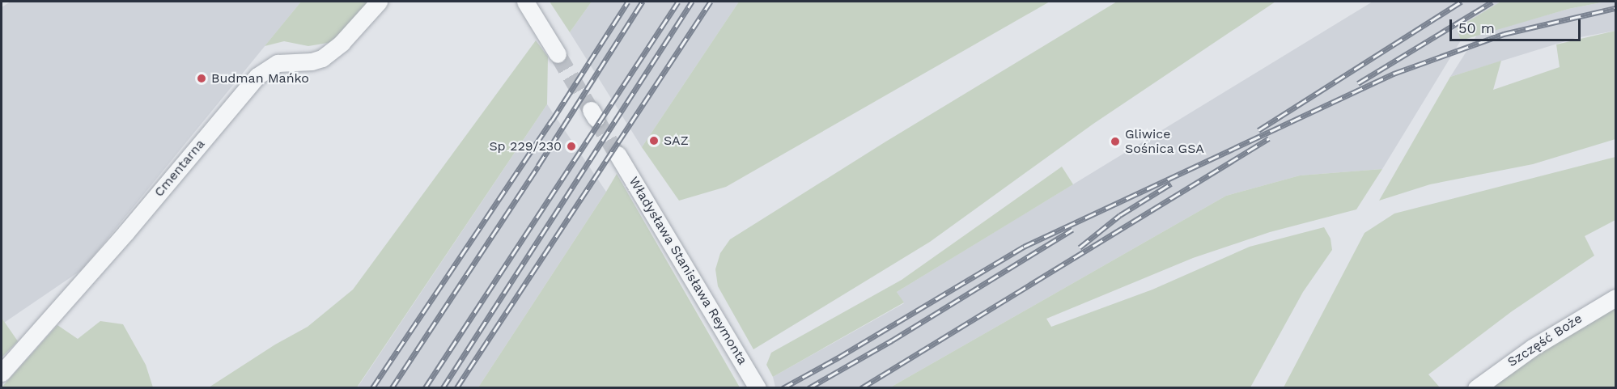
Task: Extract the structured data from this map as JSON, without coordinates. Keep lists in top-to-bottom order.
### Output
{
  "streets": {
    "street": ["Cmentarna", "Władysława Stanisława Reymonta", "Szczęść Boże"]
  },
  "places": [
    "Budman Mańko",
    "SAZ",
    "Gliwice Sośnica GSA",
    "Sp 229/230"
  ],
  "scale_bar": "50 m"
}
